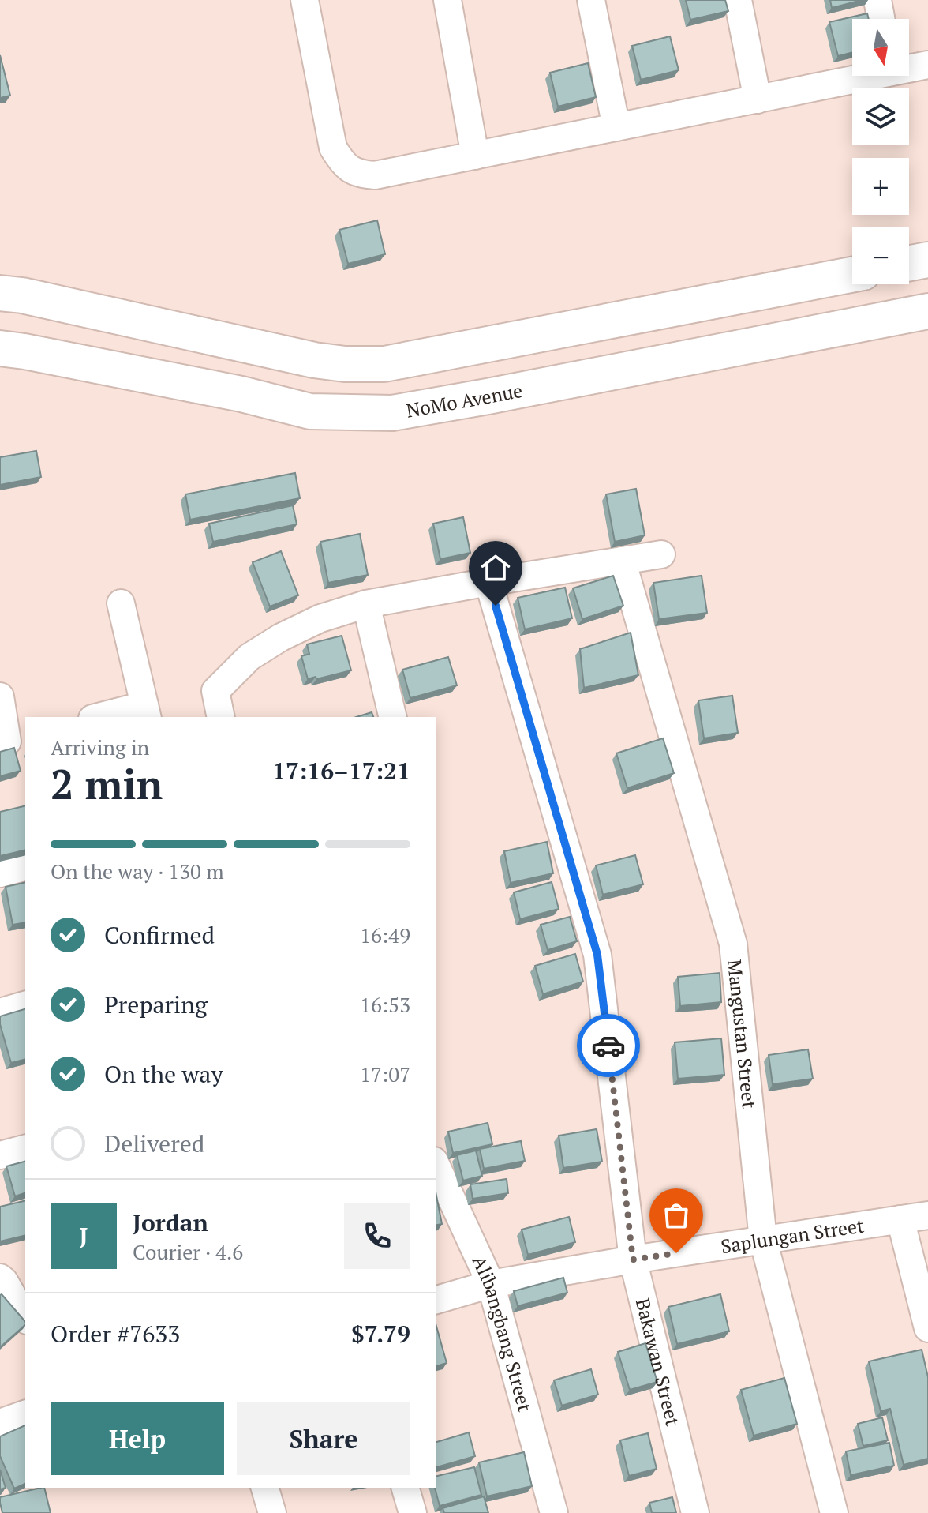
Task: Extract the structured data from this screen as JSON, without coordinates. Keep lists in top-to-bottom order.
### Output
{
  "streets": {
    "main road": ["NoMo Avenue"],
    "street": [
      "Mangustan Street",
      "Saplungan Street",
      "Alibangbang Street",
      "Bakawan Street"
    ]
  },
  "crossings": [
    ["Mangustan Street", "Saplungan Street"],
    ["Saplungan Street", "Alibangbang Street"],
    ["Saplungan Street", "Bakawan Street"]
  ],
  "north": "bottom",
  "page": {
    "map_buttons": ["+", "−"],
    "heading": ["2 min", "Arriving in", "17:16–17:21"],
    "panel": [
      "Jordan",
      "Courier · 4.6",
      "Order #7633",
      "$7.79"
    ],
    "bar": "On the way · 130 m",
    "list": [
      ["Confirmed", "16:49"],
      ["Preparing", "16:53"],
      ["On the way", "17:07"],
      "Delivered"
    ],
    "round": "J",
    "buttons": ["Help", "Share"]
  }
}
